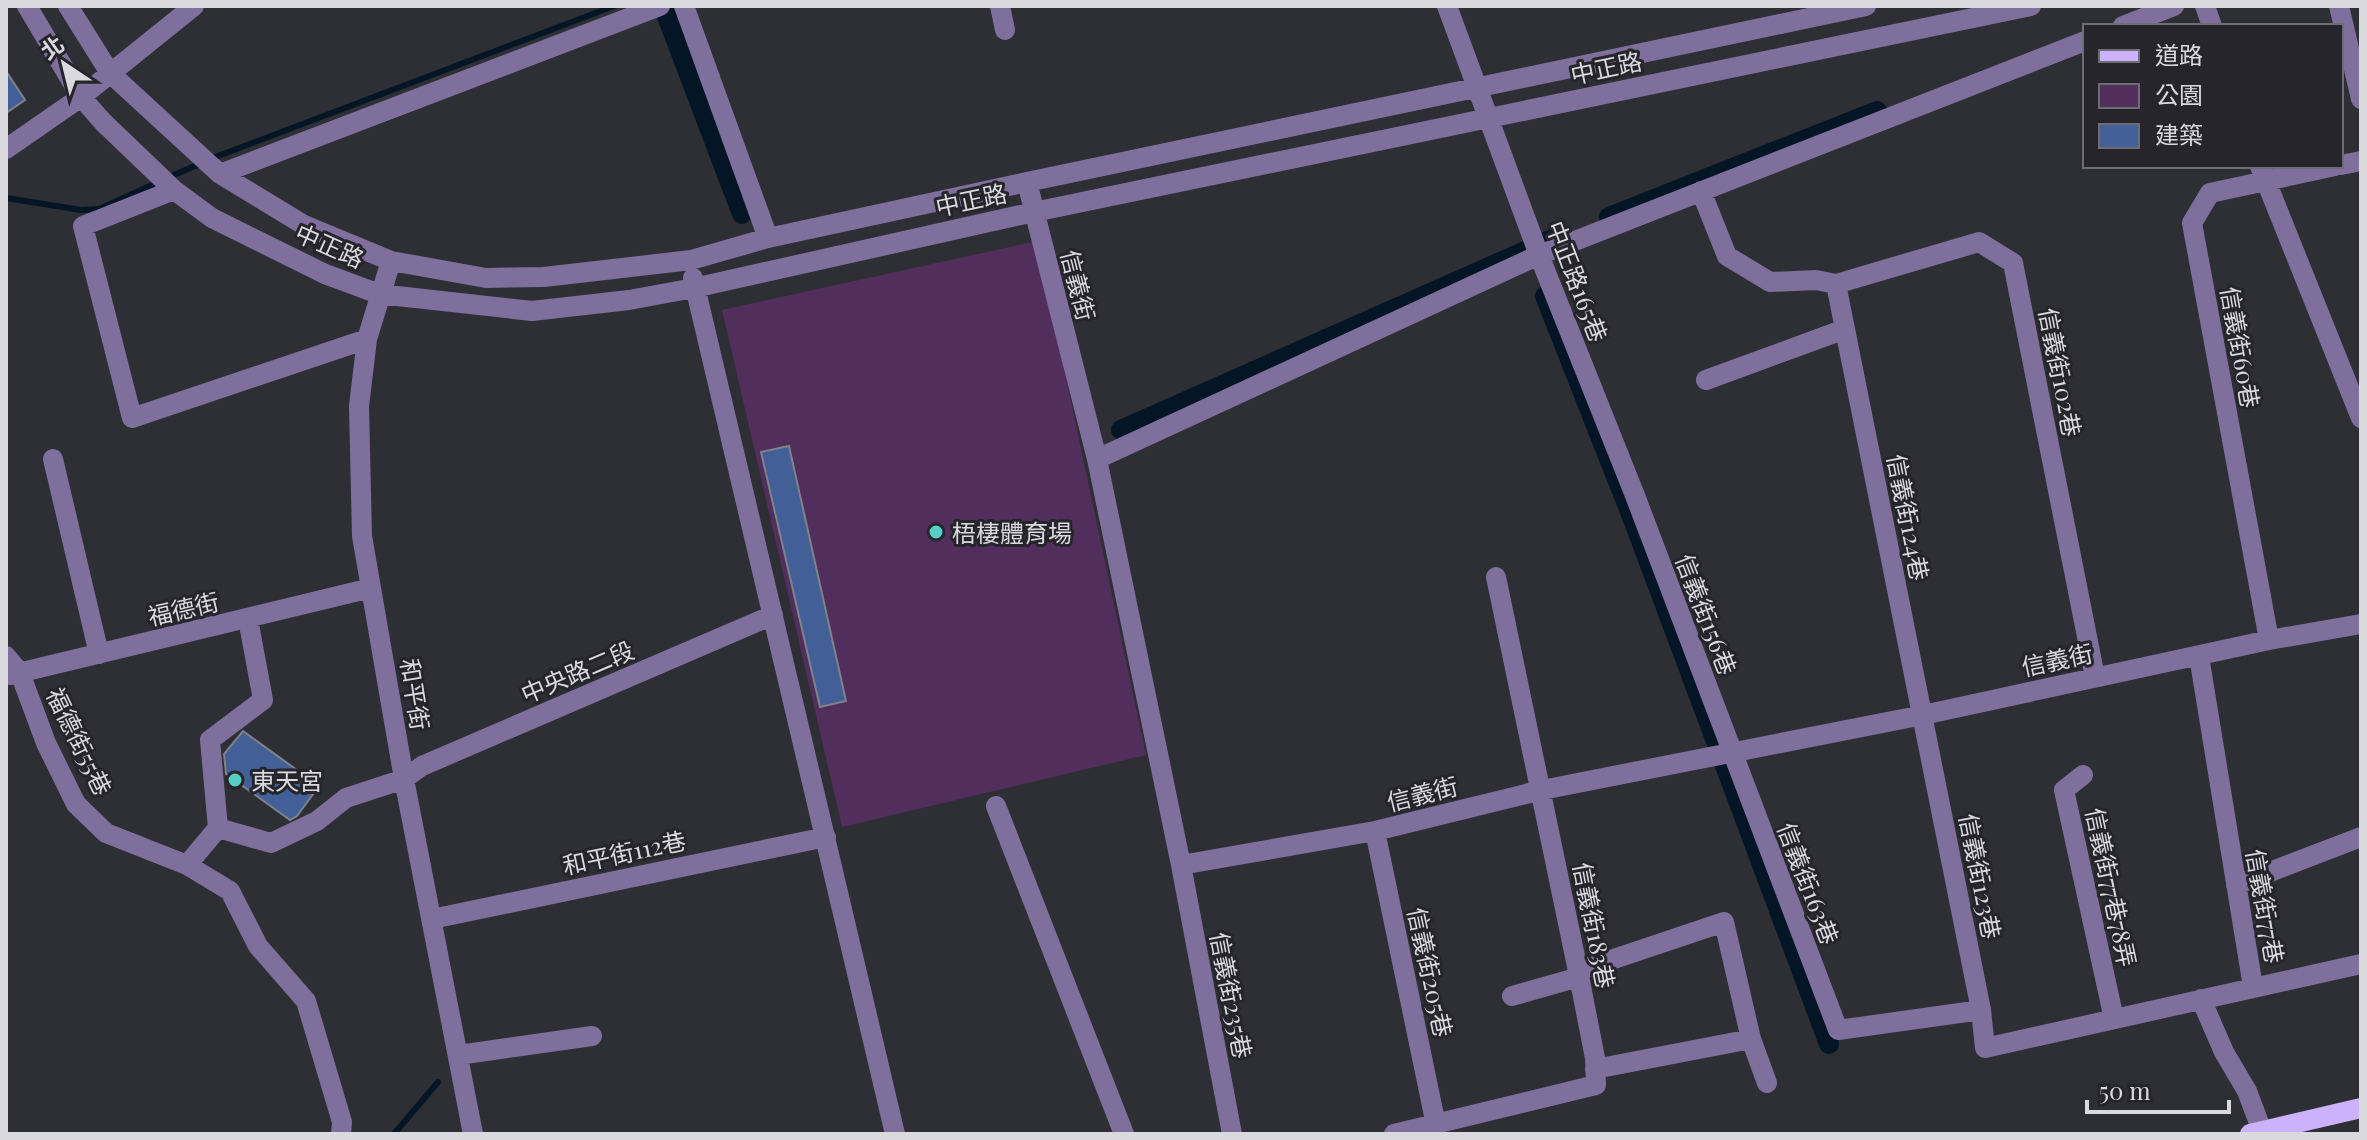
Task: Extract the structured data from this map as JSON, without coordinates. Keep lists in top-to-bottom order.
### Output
{
  "streets": {
    "street": [
      "中正路",
      "中正路165巷",
      "信義街",
      "信義街60巷",
      "信義街102巷",
      "信義街124巷",
      "福德街",
      "信義街156巷",
      "中央路二段",
      "和平街",
      "福德街55巷",
      "和平街112巷",
      "信義街123巷",
      "信義街163巷",
      "信義街77巷78弄",
      "信義街77巷",
      "信義街183巷",
      "信義街205巷",
      "信義街235巷"
    ]
  },
  "crossings": [
    ["中正路", "中正路165巷"],
    ["中正路", "信義街"],
    ["中正路", "和平街"],
    ["中正路165巷", "信義街156巷"],
    ["信義街", "信義街60巷"],
    ["信義街", "信義街102巷"],
    ["信義街", "信義街124巷"],
    ["信義街", "信義街156巷"],
    ["信義街", "信義街123巷"],
    ["信義街", "信義街163巷"],
    ["信義街", "信義街77巷"],
    ["信義街", "信義街183巷"],
    ["信義街", "信義街205巷"],
    ["信義街", "信義街235巷"],
    ["信義街102巷", "信義街124巷"],
    ["信義街124巷", "信義街123巷"],
    ["福德街", "和平街"],
    ["福德街", "福德街55巷"],
    ["信義街156巷", "信義街163巷"],
    ["中央路二段", "和平街"],
    ["和平街", "和平街112巷"],
    ["信義街123巷", "信義街163巷"],
    ["信義街123巷", "信義街77巷"],
    ["信義街77巷78弄", "信義街77巷"]
  ],
  "places": ["梧棲體育場", "東天宮"],
  "legend": ["道路", "公園", "建築"],
  "scale_bar": "50 m",
  "north": "top left"
}
